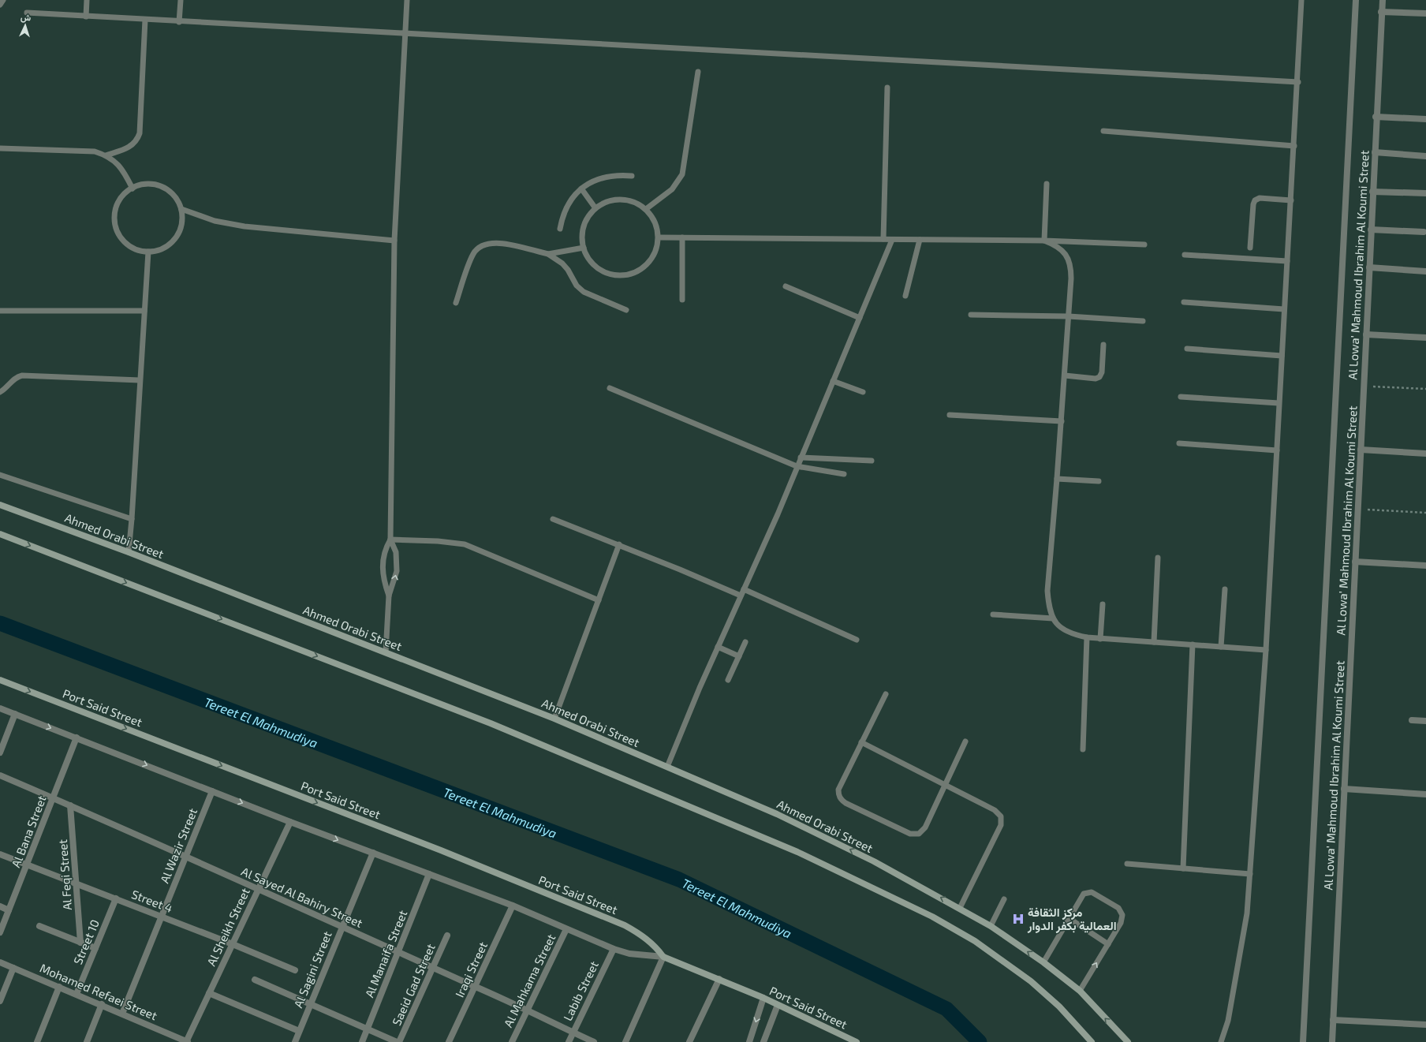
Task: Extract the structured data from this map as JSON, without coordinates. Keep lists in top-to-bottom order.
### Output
{
  "streets": {
    "main road": ["Ahmed Orabi Street", "Port Said Street"],
    "street": [
      "Al Lowa' Mahmoud Ibrahim Al Koumi Street",
      "Al Bana Street",
      "Al Wazir Street",
      "Al Feqi Street",
      "Al Sayed Al Bahiry Street",
      "Street 4",
      "Al Sheikh Street",
      "Street 10",
      "Al Manaifa Street",
      "Al Sagini Street",
      "Iraqi Street",
      "Al Mahkama Street",
      "Saeid Gad Street",
      "Labib Street",
      "Mohamed Refaei Street"
    ]
  },
  "crossings": [
    ["Port Said Street", "Al Bana Street"],
    ["Port Said Street", "Al Wazir Street"],
    ["Port Said Street", "Al Sheikh Street"],
    ["Port Said Street", "Al Manaifa Street"],
    ["Port Said Street", "Al Sagini Street"],
    ["Port Said Street", "Iraqi Street"],
    ["Port Said Street", "Al Mahkama Street"],
    ["Port Said Street", "Labib Street"],
    ["Al Bana Street", "Al Sayed Al Bahiry Street"],
    ["Al Bana Street", "Street 4"],
    ["Al Wazir Street", "Al Sayed Al Bahiry Street"],
    ["Al Wazir Street", "Street 4"],
    ["Al Wazir Street", "Mohamed Refaei Street"],
    ["Al Feqi Street", "Al Sayed Al Bahiry Street"],
    ["Al Feqi Street", "Street 4"],
    ["Al Sayed Al Bahiry Street", "Al Sheikh Street"],
    ["Al Sayed Al Bahiry Street", "Al Manaifa Street"],
    ["Al Sayed Al Bahiry Street", "Al Sagini Street"],
    ["Al Sayed Al Bahiry Street", "Iraqi Street"],
    ["Al Sayed Al Bahiry Street", "Al Mahkama Street"],
    ["Al Sayed Al Bahiry Street", "Saeid Gad Street"],
    ["Al Sayed Al Bahiry Street", "Labib Street"],
    ["Street 4", "Al Sheikh Street"],
    ["Street 4", "Street 10"],
    ["Al Sheikh Street", "Mohamed Refaei Street"],
    ["Street 10", "Mohamed Refaei Street"]
  ],
  "one_way": ["Port Said Street"],
  "water": ["Tereet El Mahmudiya"],
  "places": {
    "hospital": ["مركز الثقافة العمالية بكفر الدوار"]
  },
  "north": "top"
}
